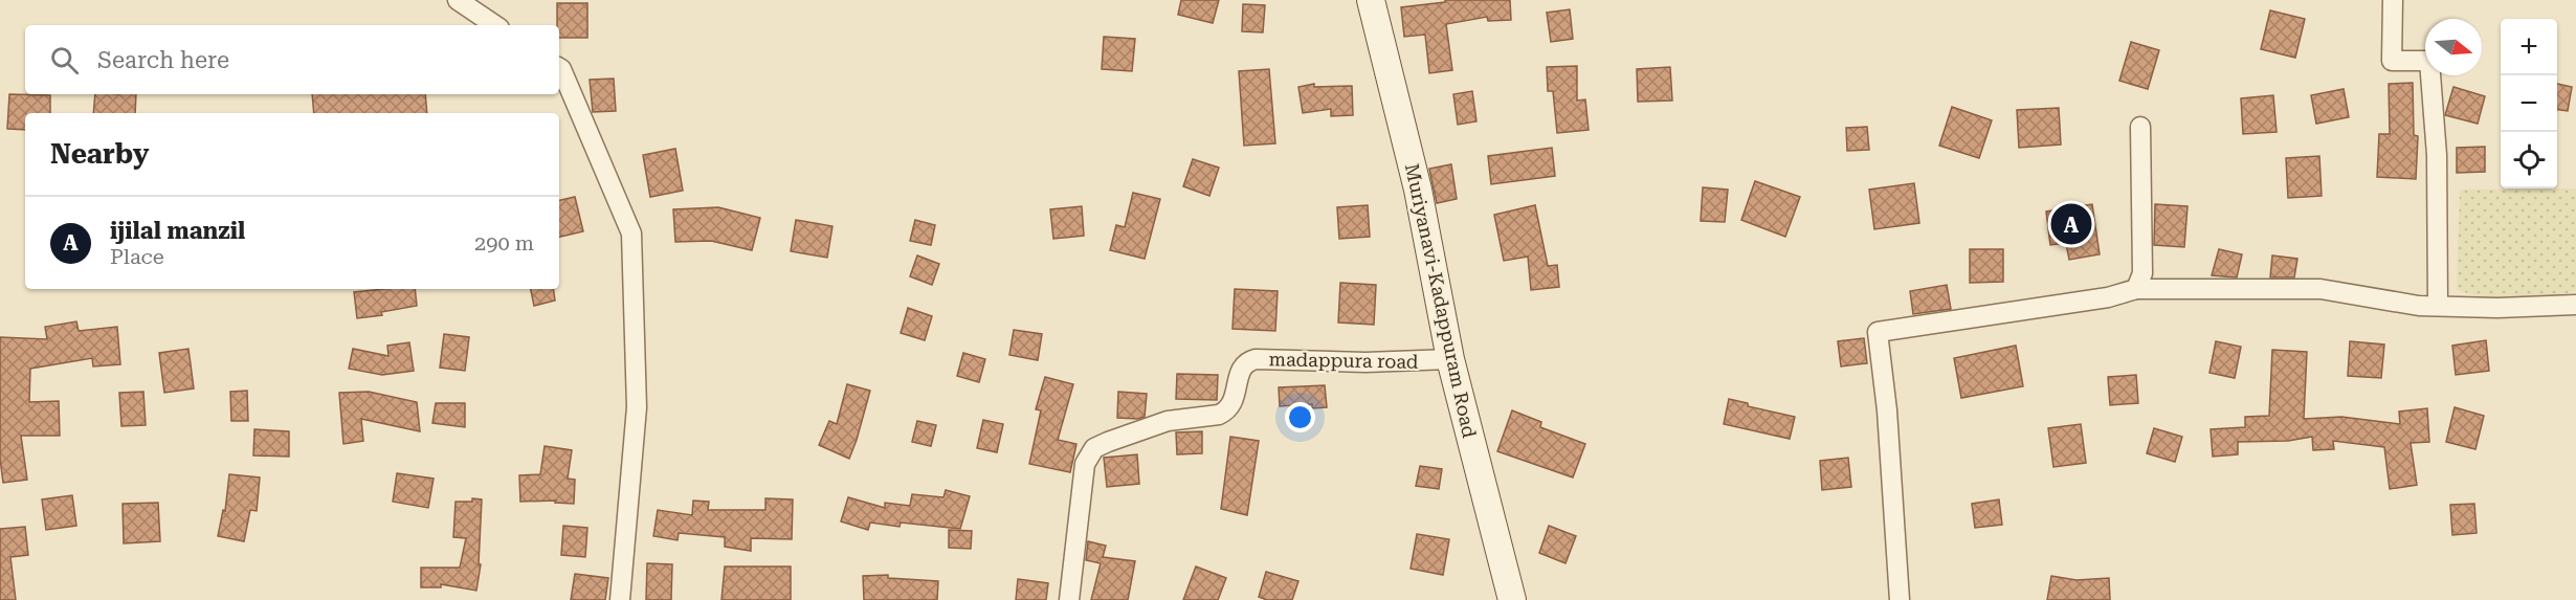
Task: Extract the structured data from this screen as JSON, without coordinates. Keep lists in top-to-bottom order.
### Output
{
  "streets": {
    "street": ["Muriyanavi-Kadappuram Road", "madappura road"]
  },
  "crossings": [
    ["Muriyanavi-Kadappuram Road", "madappura road"]
  ],
  "north": "right",
  "page": {
    "map_buttons": ["+", "−"],
    "search": "Search here",
    "heading": "Nearby",
    "list": [
      {
        "mark": "A",
        "name": "ijilal manzil",
        "note": "Place",
        "value": "290 m"
      }
    ],
    "pins": "A"
  }
}
